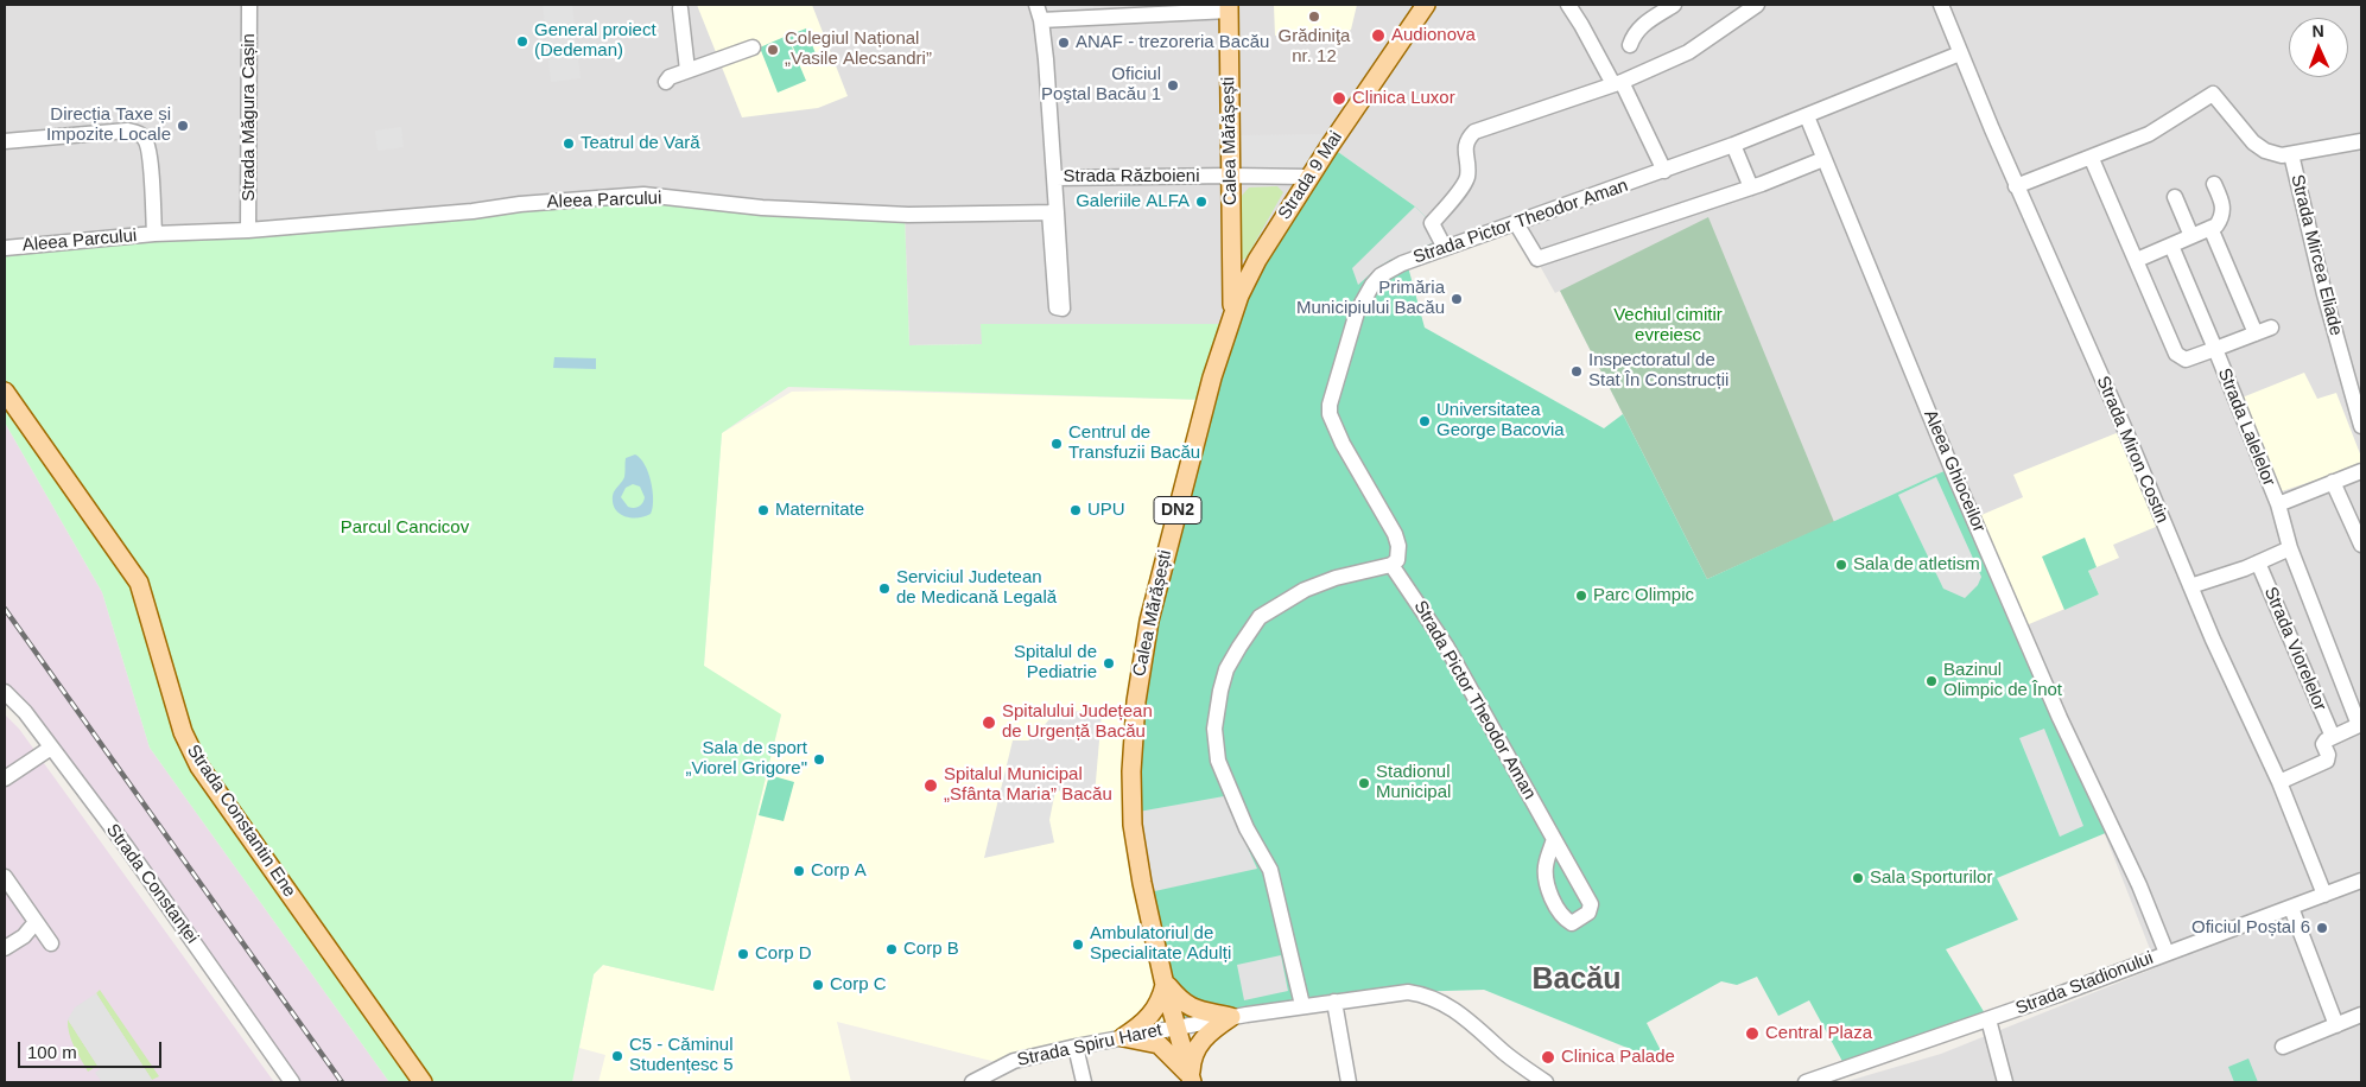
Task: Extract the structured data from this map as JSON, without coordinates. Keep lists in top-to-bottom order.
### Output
{
  "streets": {
    "main road": [
      "Calea Mărășești",
      "Strada 9 Mai",
      "DN2",
      "Strada Constantin Ene"
    ],
    "street": [
      "Strada Măgura Cașin",
      "Strada Războieni",
      "Aleea Parcului",
      "Strada Pictor Theodor Aman",
      "Strada Mircea Eliade",
      "Strada Lalelelor",
      "Strada Miron Costin",
      "Aleea Ghioceilor",
      "Strada Viorelelor",
      "Strada Constanței",
      "Strada Stadionului",
      "Strada Spiru Haret"
    ]
  },
  "crossings": [
    ["Strada Măgura Cașin", "Aleea Parcului"],
    ["Calea Mărășești", "Strada 9 Mai"],
    ["Calea Mărășești", "Strada Războieni"],
    ["Calea Mărășești", "Strada Spiru Haret"],
    ["Strada 9 Mai", "Strada Războieni"],
    ["Strada Pictor Theodor Aman", "Strada Miron Costin"],
    ["Strada Pictor Theodor Aman", "Aleea Ghioceilor"],
    ["Strada Lalelelor", "Strada Viorelelor"],
    ["Strada Miron Costin", "Strada Stadionului"],
    ["Aleea Ghioceilor", "Strada Stadionului"]
  ],
  "districts": ["Bacău"],
  "parks": ["Vechiul cimitir evreiesc", "Parcul Cancicov"],
  "places": [
    "Grădiniţa nr. 12",
    "Audionova",
    "General proiect (Dedeman)",
    "ANAF - trezoreria Bacău",
    "Colegiul Național „Vasile Alecsandri”",
    "Oficiul Poştal Bacău 1",
    "Clinica Luxor",
    "Direcția Taxe și Impozite Locale",
    "Teatrul de Vară",
    "Galeriile ALFA",
    "Primăria Municipiului Bacău",
    "Inspectoratul de Stat În Construcții",
    "Universitatea George Bacovia",
    "Centrul de Transfuzii Bacău",
    "Maternitate",
    "UPU",
    "Sala de atletism",
    "Serviciul Judetean de Medicană Legală",
    "Parc Olimpic",
    "Spitalul de Pediatrie",
    "Bazinul Olimpic de Înot",
    "Spitalului Județean de Urgență Bacău",
    "Sala de sport „Viorel Grigore\"",
    "Stadionul Municipal",
    "Spitalul Municipal „Sfânta Maria” Bacău",
    "Corp A",
    "Sala Sporturilor",
    "Oficiul Poștal 6",
    "Ambulatoriul de Specialitate Adulți",
    "Corp B",
    "Corp D",
    "Corp C",
    "Central Plaza",
    "C5 - Căminul Studențesc 5",
    "Clinica Palade"
  ],
  "scale_bar": "100 m",
  "north": "top"
}
